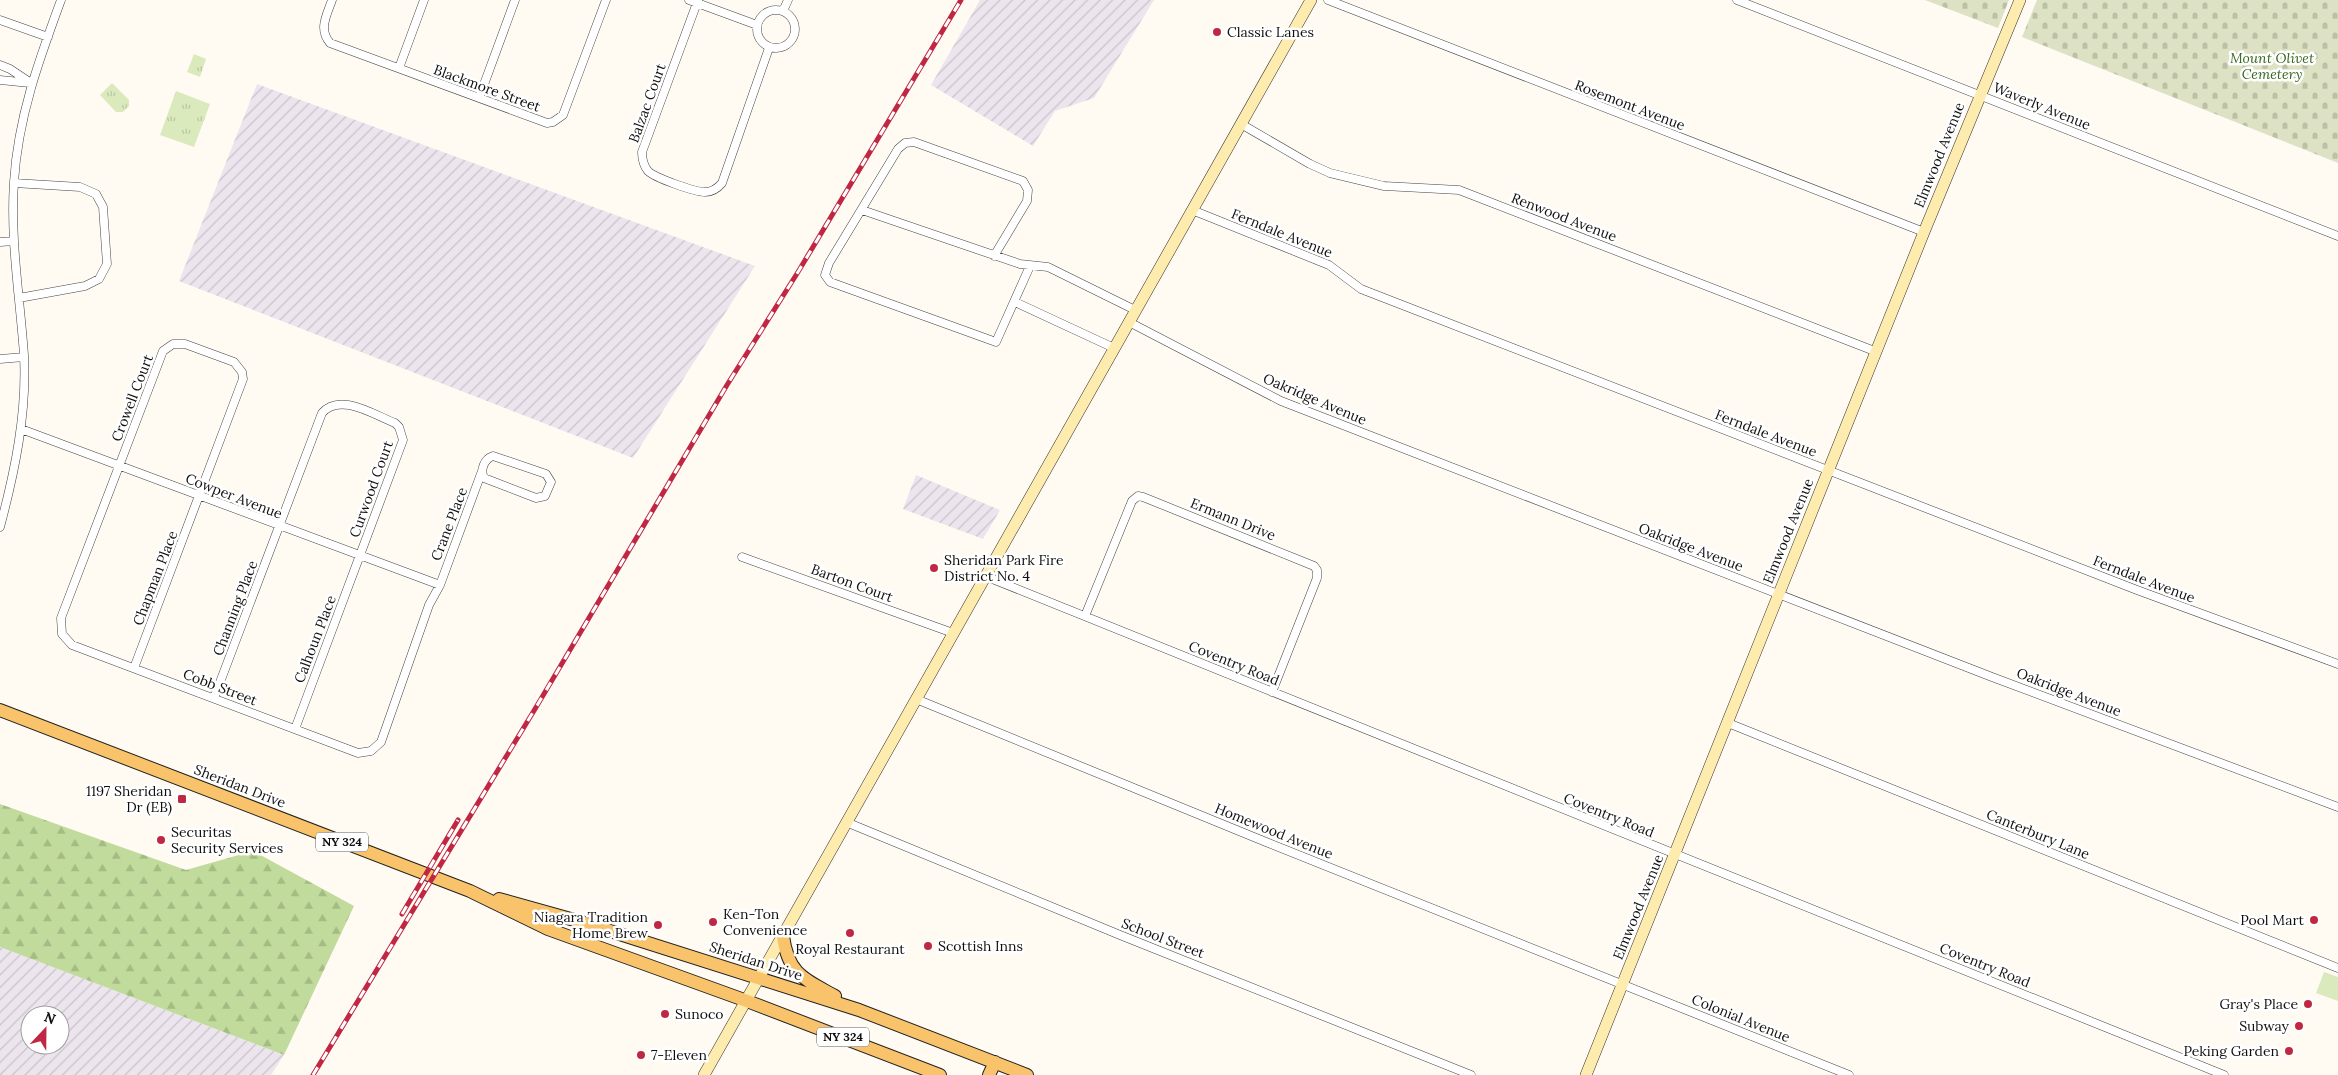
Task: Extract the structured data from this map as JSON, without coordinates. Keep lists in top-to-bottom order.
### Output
{
  "streets": {
    "main road": ["Elmwood Avenue", "Sheridan Drive", "NY 324"],
    "street": [
      "Blackmore Street",
      "Balzac Court",
      "Rosemont Avenue",
      "Waverly Avenue",
      "Renwood Avenue",
      "Ferndale Avenue",
      "Crowell Court",
      "Oakridge Avenue",
      "Curwood Court",
      "Cowper Avenue",
      "Ermann Drive",
      "Crane Place",
      "Chapman Place",
      "Barton Court",
      "Channing Place",
      "Calhoun Place",
      "Coventry Road",
      "Cobb Street",
      "Homewood Avenue",
      "Canterbury Lane",
      "School Street",
      "Colonial Avenue"
    ]
  },
  "crossings": [
    ["Rosemont Avenue", "Elmwood Avenue"],
    ["Waverly Avenue", "Elmwood Avenue"],
    ["Elmwood Avenue", "Renwood Avenue"],
    ["Elmwood Avenue", "Ferndale Avenue"],
    ["Elmwood Avenue", "Oakridge Avenue"],
    ["Elmwood Avenue", "Coventry Road"],
    ["Elmwood Avenue", "Homewood Avenue"],
    ["Elmwood Avenue", "Canterbury Lane"],
    ["Elmwood Avenue", "Colonial Avenue"],
    ["Crowell Court", "Cowper Avenue"],
    ["Crowell Court", "Chapman Place"],
    ["Crowell Court", "Cobb Street"],
    ["Curwood Court", "Cowper Avenue"],
    ["Curwood Court", "Channing Place"],
    ["Curwood Court", "Calhoun Place"],
    ["Cowper Avenue", "Crane Place"],
    ["Cowper Avenue", "Chapman Place"],
    ["Cowper Avenue", "Channing Place"],
    ["Cowper Avenue", "Calhoun Place"],
    ["Cowper Avenue", "Cobb Street"],
    ["Ermann Drive", "Coventry Road"],
    ["Crane Place", "Cobb Street"],
    ["Chapman Place", "Cobb Street"],
    ["Channing Place", "Cobb Street"],
    ["Calhoun Place", "Cobb Street"],
    ["Homewood Avenue", "Colonial Avenue"]
  ],
  "parks": ["Mount Olivet Cemetery"],
  "places": {
    "other": [
      "Classic Lanes",
      "Sheridan Park Fire District No. 4",
      "Securitas Security Services",
      "Pool Mart",
      "Ken-Ton Convenience",
      "Niagara Tradition Home Brew",
      "Royal Restaurant",
      "Scottish Inns",
      "Gray's Place",
      "Sunoco",
      "Subway",
      "Peking Garden",
      "7-Eleven"
    ],
    "transit": ["1197 Sheridan Dr (EB)"]
  },
  "north": "top"
}
